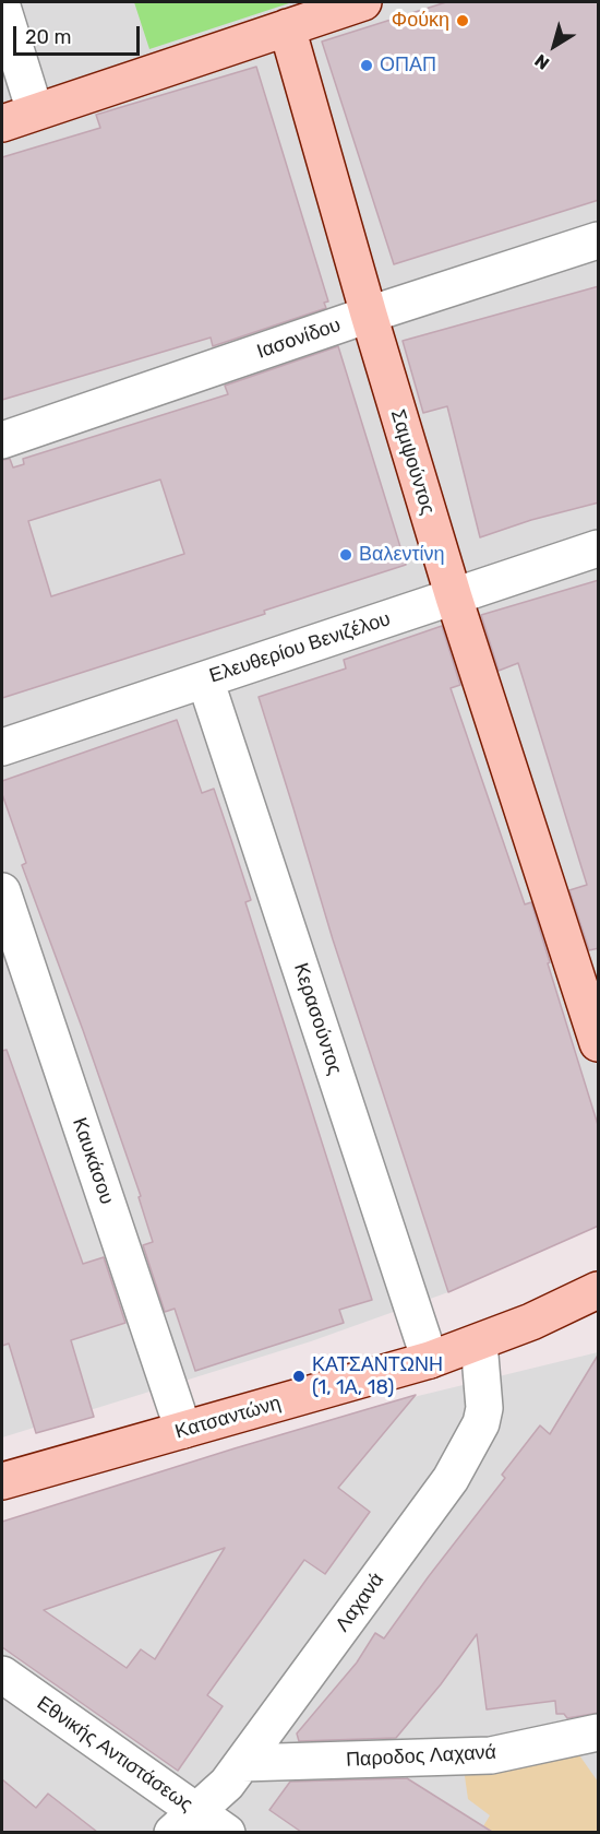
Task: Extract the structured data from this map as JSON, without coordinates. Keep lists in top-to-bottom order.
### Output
{
  "streets": {
    "street": [
      "Ιασoνίδου",
      "Σαμψούντος",
      "Ελευθερίου Βενιζέλου",
      "Κερασούντος",
      "Καυκάσου",
      "Κατσαντώνη",
      "Λαχανά",
      "Εθνικής Αντιστάσεως",
      "Παροδος Λαχανά"
    ]
  },
  "crossings": [
    ["Ιασoνίδου", "Σαμψούντος"],
    ["Σαμψούντος", "Ελευθερίου Βενιζέλου"],
    ["Ελευθερίου Βενιζέλου", "Κερασούντος"],
    ["Κερασούντος", "Κατσαντώνη"],
    ["Καυκάσου", "Κατσαντώνη"],
    ["Κατσαντώνη", "Λαχανά"],
    ["Λαχανά", "Εθνικής Αντιστάσεως"],
    ["Λαχανά", "Παροδος Λαχανά"]
  ],
  "places": [
    "Φούκη",
    "ΟΠΑΠ",
    "Βαλεντίνη",
    "ΚΑΤΣΑΝΤΩΝΗ (1, 1Α, 18)"
  ],
  "scale_bar": "20 m",
  "north": "bottom left"
}
